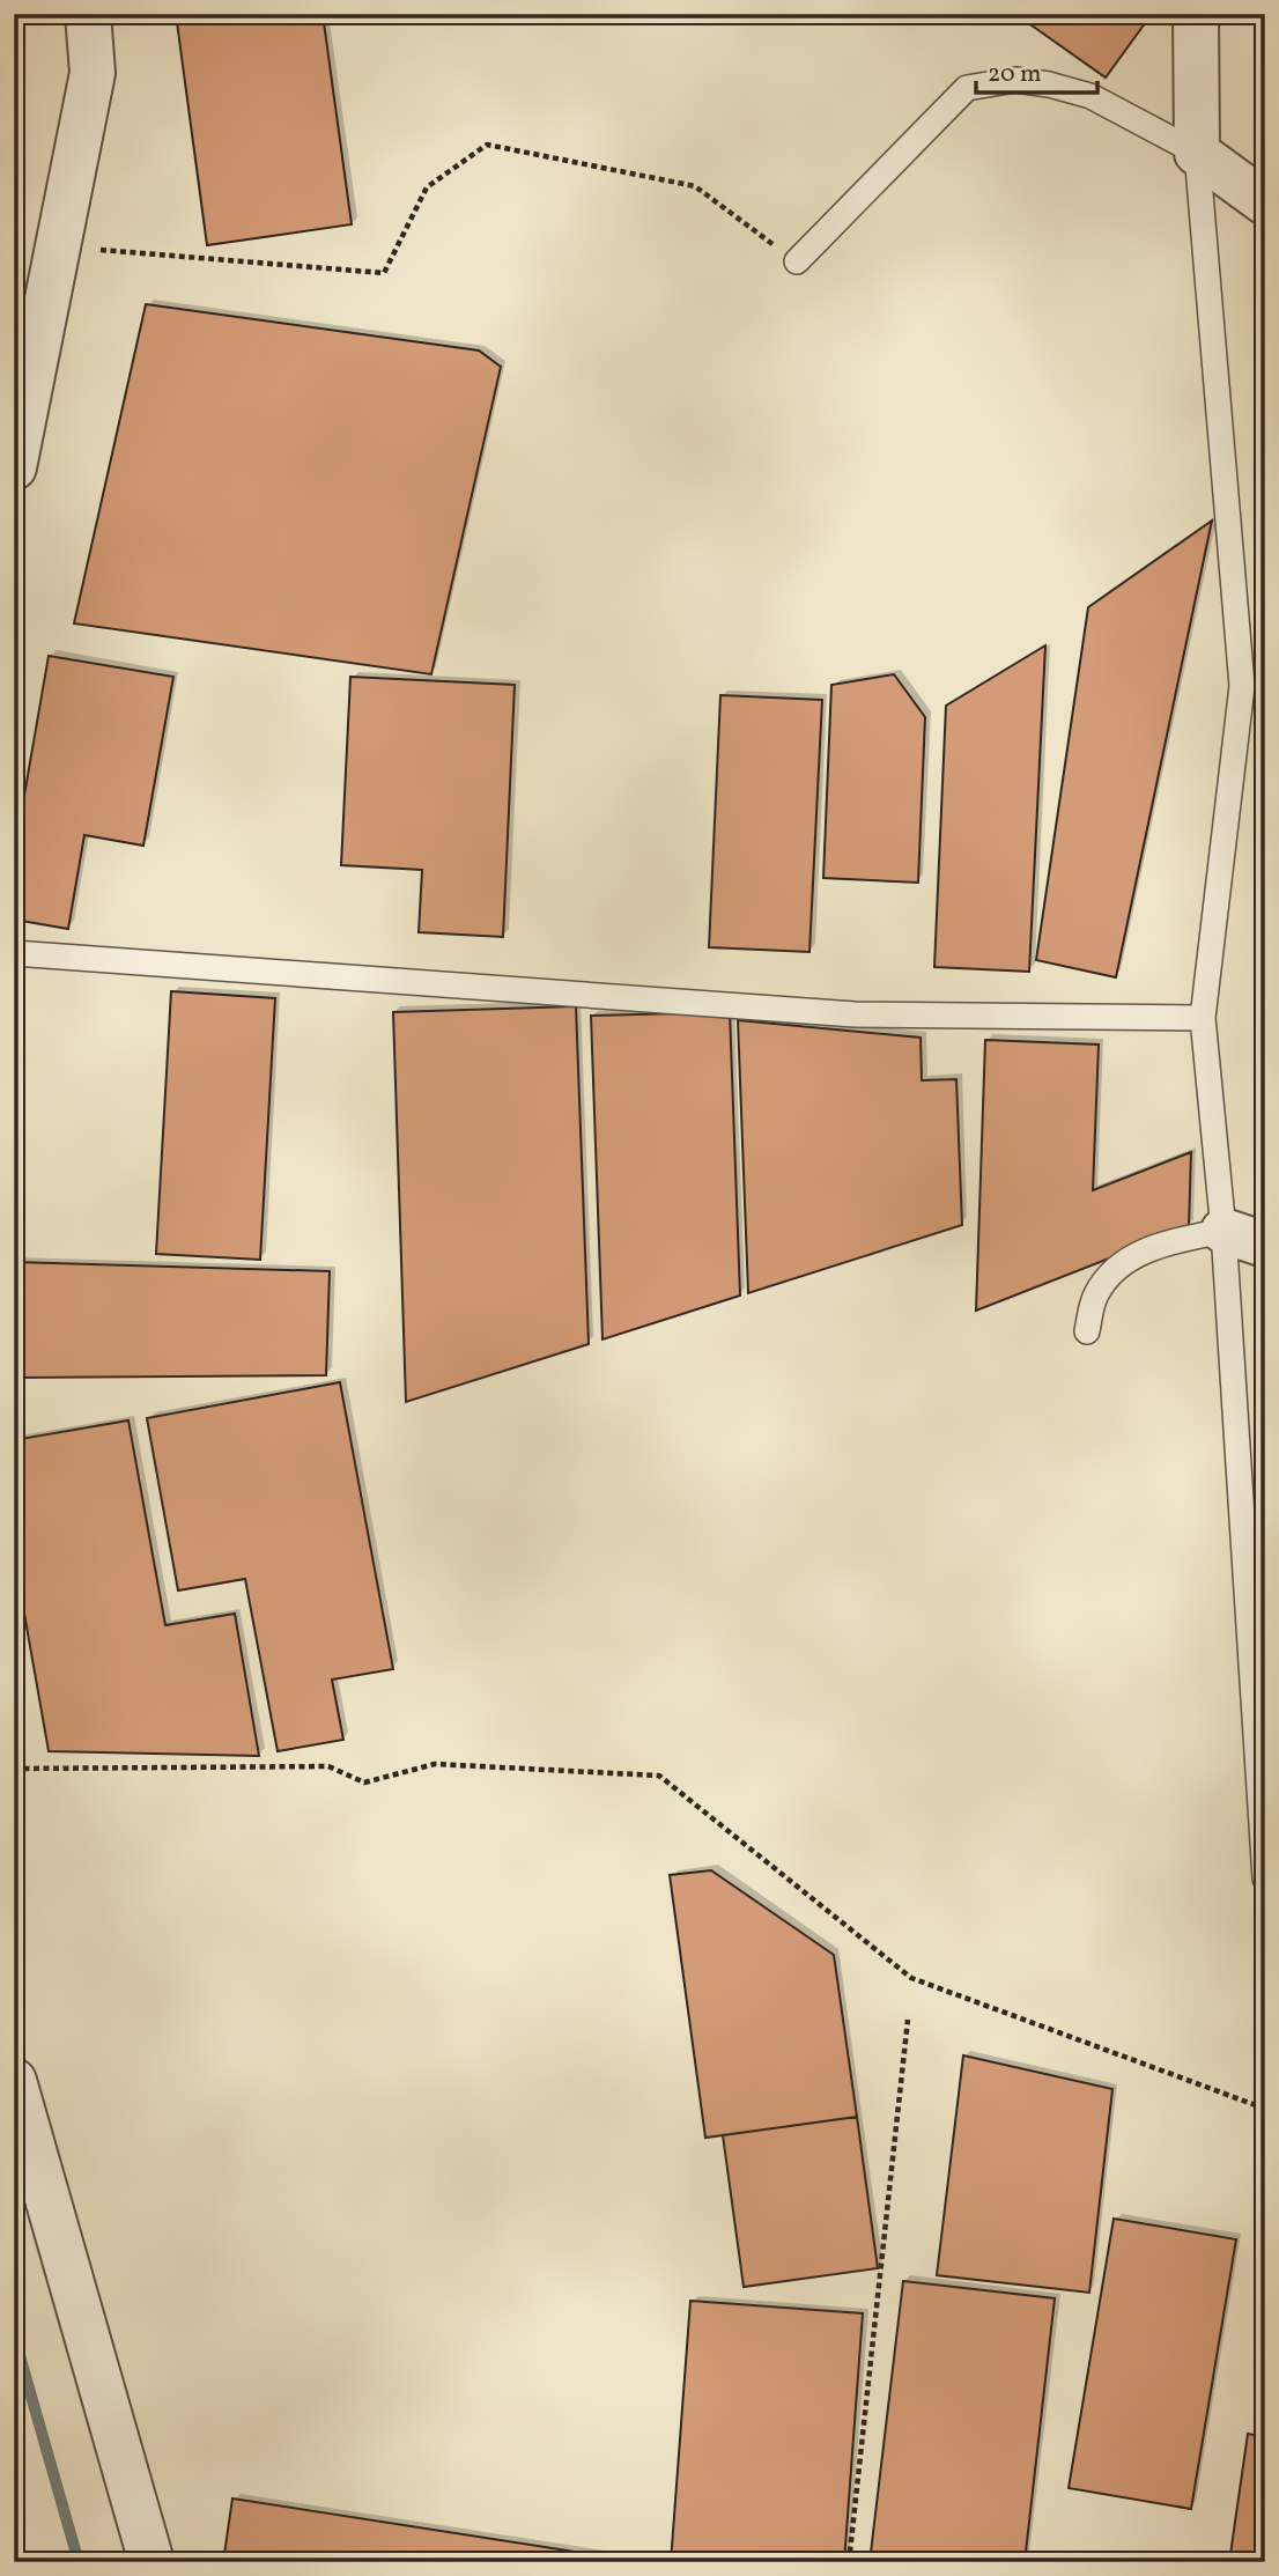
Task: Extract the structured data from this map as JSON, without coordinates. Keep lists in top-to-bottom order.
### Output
{
  "scale_bar": "20 m"
}
